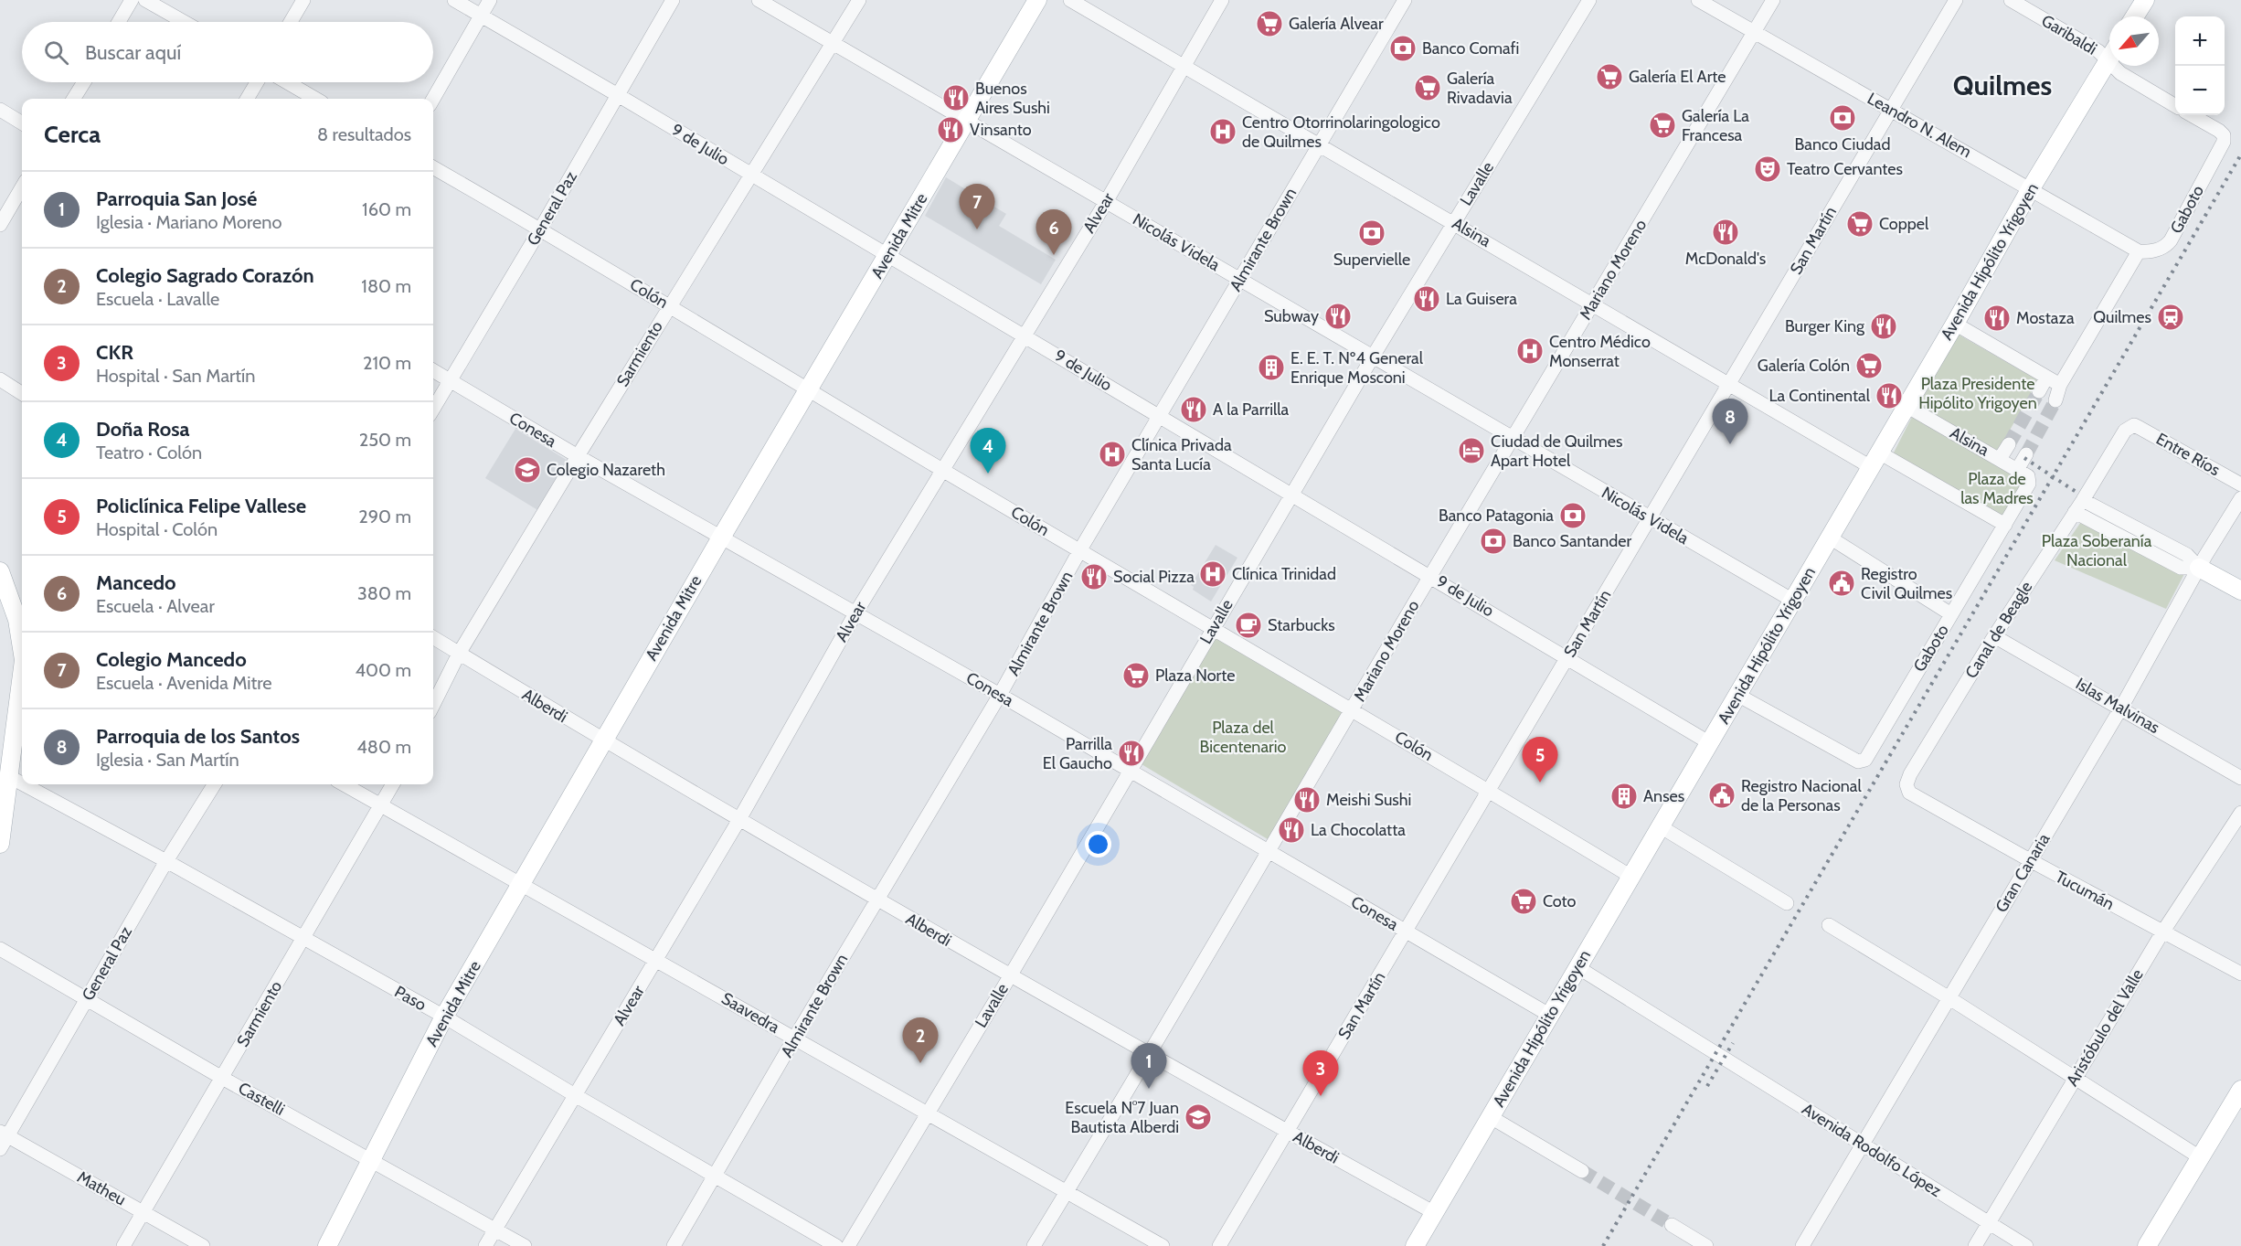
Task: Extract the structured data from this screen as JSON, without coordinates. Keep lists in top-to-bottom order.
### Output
{
  "streets": {
    "main road": ["Avenida Mitre", "Avenida Hipólito Yrigoyen"],
    "street": [
      "Garibaldi",
      "Leandro N. Alem",
      "9 de Julio",
      "Lavalle",
      "General Paz",
      "Gaboto",
      "Alvear",
      "Alsina",
      "Almirante Brown",
      "San Martín",
      "Nicolás Videla",
      "Mariano Moreno",
      "Colón",
      "Sarmiento",
      "Conesa",
      "Entre Ríos",
      "Canal de Beagle",
      "Alberdi",
      "Islas Malvinas",
      "Gran Canaria",
      "Tucumán",
      "Paso",
      "Saavedra",
      "Aristóbulo del Valle",
      "Castelli",
      "Avenida Rodolfo López",
      "Matheu"
    ]
  },
  "crossings": [
    ["Garibaldi", "Avenida Hipólito Yrigoyen"],
    ["Leandro N. Alem", "Gaboto"],
    ["Leandro N. Alem", "San Martín"],
    ["Leandro N. Alem", "Avenida Hipólito Yrigoyen"],
    ["Leandro N. Alem", "Mariano Moreno"],
    ["9 de Julio", "Lavalle"],
    ["9 de Julio", "General Paz"],
    ["9 de Julio", "Alvear"],
    ["9 de Julio", "Avenida Mitre"],
    ["9 de Julio", "Almirante Brown"],
    ["9 de Julio", "San Martín"],
    ["9 de Julio", "Avenida Hipólito Yrigoyen"],
    ["9 de Julio", "Mariano Moreno"],
    ["9 de Julio", "Sarmiento"],
    ["Lavalle", "Alsina"],
    ["Lavalle", "Nicolás Videla"],
    ["Lavalle", "Colón"],
    ["Lavalle", "Conesa"],
    ["Lavalle", "Alberdi"],
    ["Lavalle", "Saavedra"],
    ["General Paz", "Colón"],
    ["General Paz", "Conesa"],
    ["General Paz", "Paso"],
    ["General Paz", "Castelli"],
    ["General Paz", "Matheu"],
    ["Gaboto", "Alsina"],
    ["Gaboto", "Avenida Hipólito Yrigoyen"],
    ["Alvear", "Alsina"],
    ["Alvear", "Nicolás Videla"],
    ["Alvear", "Colón"],
    ["Alvear", "Conesa"],
    ["Alvear", "Alberdi"],
    ["Alvear", "Paso"],
    ["Alvear", "Saavedra"],
    ["Alvear", "Castelli"],
    ["Alsina", "Almirante Brown"],
    ["Alsina", "San Martín"],
    ["Alsina", "Avenida Hipólito Yrigoyen"],
    ["Alsina", "Mariano Moreno"],
    ["Avenida Mitre", "Nicolás Videla"],
    ["Avenida Mitre", "Colón"],
    ["Avenida Mitre", "Conesa"],
    ["Avenida Mitre", "Alberdi"],
    ["Avenida Mitre", "Paso"],
    ["Avenida Mitre", "Saavedra"],
    ["Avenida Mitre", "Castelli"],
    ["Almirante Brown", "Nicolás Videla"],
    ["Almirante Brown", "Colón"],
    ["Almirante Brown", "Conesa"],
    ["Almirante Brown", "Alberdi"],
    ["Almirante Brown", "Paso"],
    ["Almirante Brown", "Saavedra"],
    ["San Martín", "Nicolás Videla"],
    ["San Martín", "Colón"],
    ["San Martín", "Conesa"],
    ["San Martín", "Alberdi"],
    ["Nicolás Videla", "Avenida Hipólito Yrigoyen"],
    ["Nicolás Videla", "Mariano Moreno"],
    ["Nicolás Videla", "Sarmiento"],
    ["Avenida Hipólito Yrigoyen", "Colón"],
    ["Avenida Hipólito Yrigoyen", "Conesa"],
    ["Avenida Hipólito Yrigoyen", "Alberdi"],
    ["Avenida Hipólito Yrigoyen", "Avenida Rodolfo López"],
    ["Mariano Moreno", "Colón"],
    ["Mariano Moreno", "Conesa"],
    ["Mariano Moreno", "Alberdi"],
    ["Mariano Moreno", "Saavedra"],
    ["Colón", "Sarmiento"],
    ["Sarmiento", "Conesa"],
    ["Sarmiento", "Alberdi"],
    ["Sarmiento", "Paso"],
    ["Sarmiento", "Saavedra"],
    ["Sarmiento", "Castelli"],
    ["Sarmiento", "Matheu"],
    ["Entre Ríos", "Canal de Beagle"],
    ["Canal de Beagle", "Islas Malvinas"],
    ["Canal de Beagle", "Tucumán"],
    ["Islas Malvinas", "Gran Canaria"],
    ["Gran Canaria", "Tucumán"],
    ["Gran Canaria", "Avenida Rodolfo López"],
    ["Tucumán", "Aristóbulo del Valle"],
    ["Aristóbulo del Valle", "Avenida Rodolfo López"]
  ],
  "districts": ["Quilmes"],
  "parks": [
    "Plaza Presidente Hipólito Yrigoyen",
    "Plaza de las Madres",
    "Plaza Soberanía Nacional",
    "Plaza del Bicentenario"
  ],
  "places": {
    "supermarket": [
      "Galería Alvear",
      "Galería El Arte",
      "Galería Rivadavia",
      "Galería La Francesa",
      "Coppel",
      "Galería Colón",
      "Plaza Norte",
      "Coto"
    ],
    "bank": [
      "Banco Comafi",
      "Banco Ciudad",
      "Supervielle",
      "Banco Patagonia",
      "Banco Santander"
    ],
    "restaurant": [
      "Buenos Aires Sushi",
      "Vinsanto",
      "McDonald's",
      "La Guisera",
      "Subway",
      "Mostaza",
      "Burger King",
      "La Continental",
      "A la Parrilla",
      "Social Pizza",
      "Parrilla El Gaucho",
      "Meishi Sushi",
      "La Chocolatta"
    ],
    "hospital": [
      "Centro Otorrinolaringologico de Quilmes",
      "Centro Médico Monserrat",
      "Clínica Privada Santa Lucía",
      "Clínica Trinidad"
    ],
    "theatre": ["Teatro Cervantes"],
    "station": ["Quilmes"],
    "building": ["E. E. T. Nº4 General Enrique Mosconi", "Anses"],
    "hotel": ["Ciudad de Quilmes Apart Hotel"],
    "school or university": ["Colegio Nazareth", "Escuela N°7 Juan Bautista Alberdi"],
    "public building": ["Registro Civil Quilmes", "Registro Nacional de la Personas"],
    "cafe": ["Starbucks"]
  },
  "north": "bottom left",
  "page": {
    "map_buttons": ["+", "−"],
    "search": "Buscar aquí",
    "heading": ["Cerca", "8 resultados"],
    "list": [
      {
        "mark": "1",
        "name": "Parroquia San José",
        "note": "Iglesia · Mariano Moreno",
        "value": "160 m"
      },
      {
        "mark": "2",
        "name": "Colegio Sagrado Corazón",
        "note": "Escuela · Lavalle",
        "value": "180 m"
      },
      {
        "mark": "3",
        "name": "CKR",
        "note": "Hospital · San Martín",
        "value": "210 m"
      },
      {
        "mark": "4",
        "name": "Doña Rosa",
        "note": "Teatro · Colón",
        "value": "250 m"
      },
      {
        "mark": "5",
        "name": "Policlínica Felipe Vallese",
        "note": "Hospital · Colón",
        "value": "290 m"
      },
      {
        "mark": "6",
        "name": "Mancedo",
        "note": "Escuela · Alvear",
        "value": "380 m"
      },
      {
        "mark": "7",
        "name": "Colegio Mancedo",
        "note": "Escuela · Avenida Mitre",
        "value": "400 m"
      },
      {
        "mark": "8",
        "name": "Parroquia de los Santos",
        "note": "Iglesia · San Martín",
        "value": "480 m"
      }
    ],
    "pins": [
      "7",
      "6",
      "8",
      "4",
      "5",
      "2",
      "1",
      "3"
    ]
  }
}
